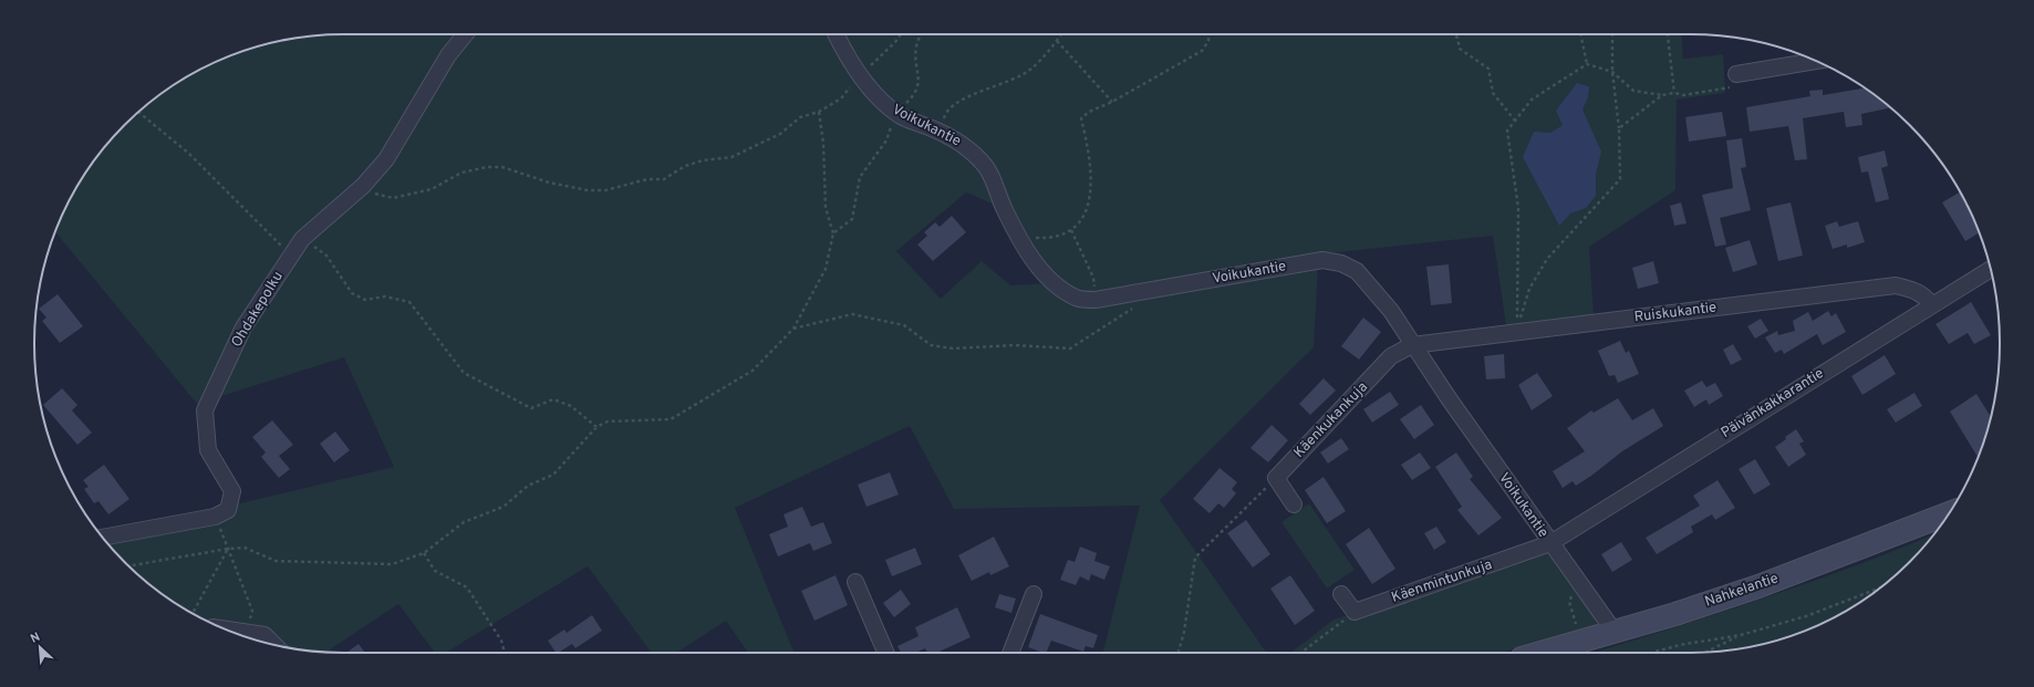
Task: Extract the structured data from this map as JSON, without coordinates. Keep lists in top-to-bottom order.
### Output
{
  "streets": {
    "main road": ["Nahkelantie"],
    "street": [
      "Voikukantie",
      "Ohdakepolku",
      "Ruiskukantie",
      "Päivänkakkarantie",
      "Käenkukankuja",
      "Käenmintunkuja"
    ]
  },
  "crossings": [
    ["Voikukantie", "Ruiskukantie"],
    ["Voikukantie", "Päivänkakkarantie"],
    ["Voikukantie", "Käenkukankuja"],
    ["Voikukantie", "Käenmintunkuja"],
    ["Voikukantie", "Nahkelantie"],
    ["Ruiskukantie", "Päivänkakkarantie"],
    ["Ruiskukantie", "Käenkukankuja"],
    ["Päivänkakkarantie", "Käenmintunkuja"]
  ],
  "north": "top left"
}
